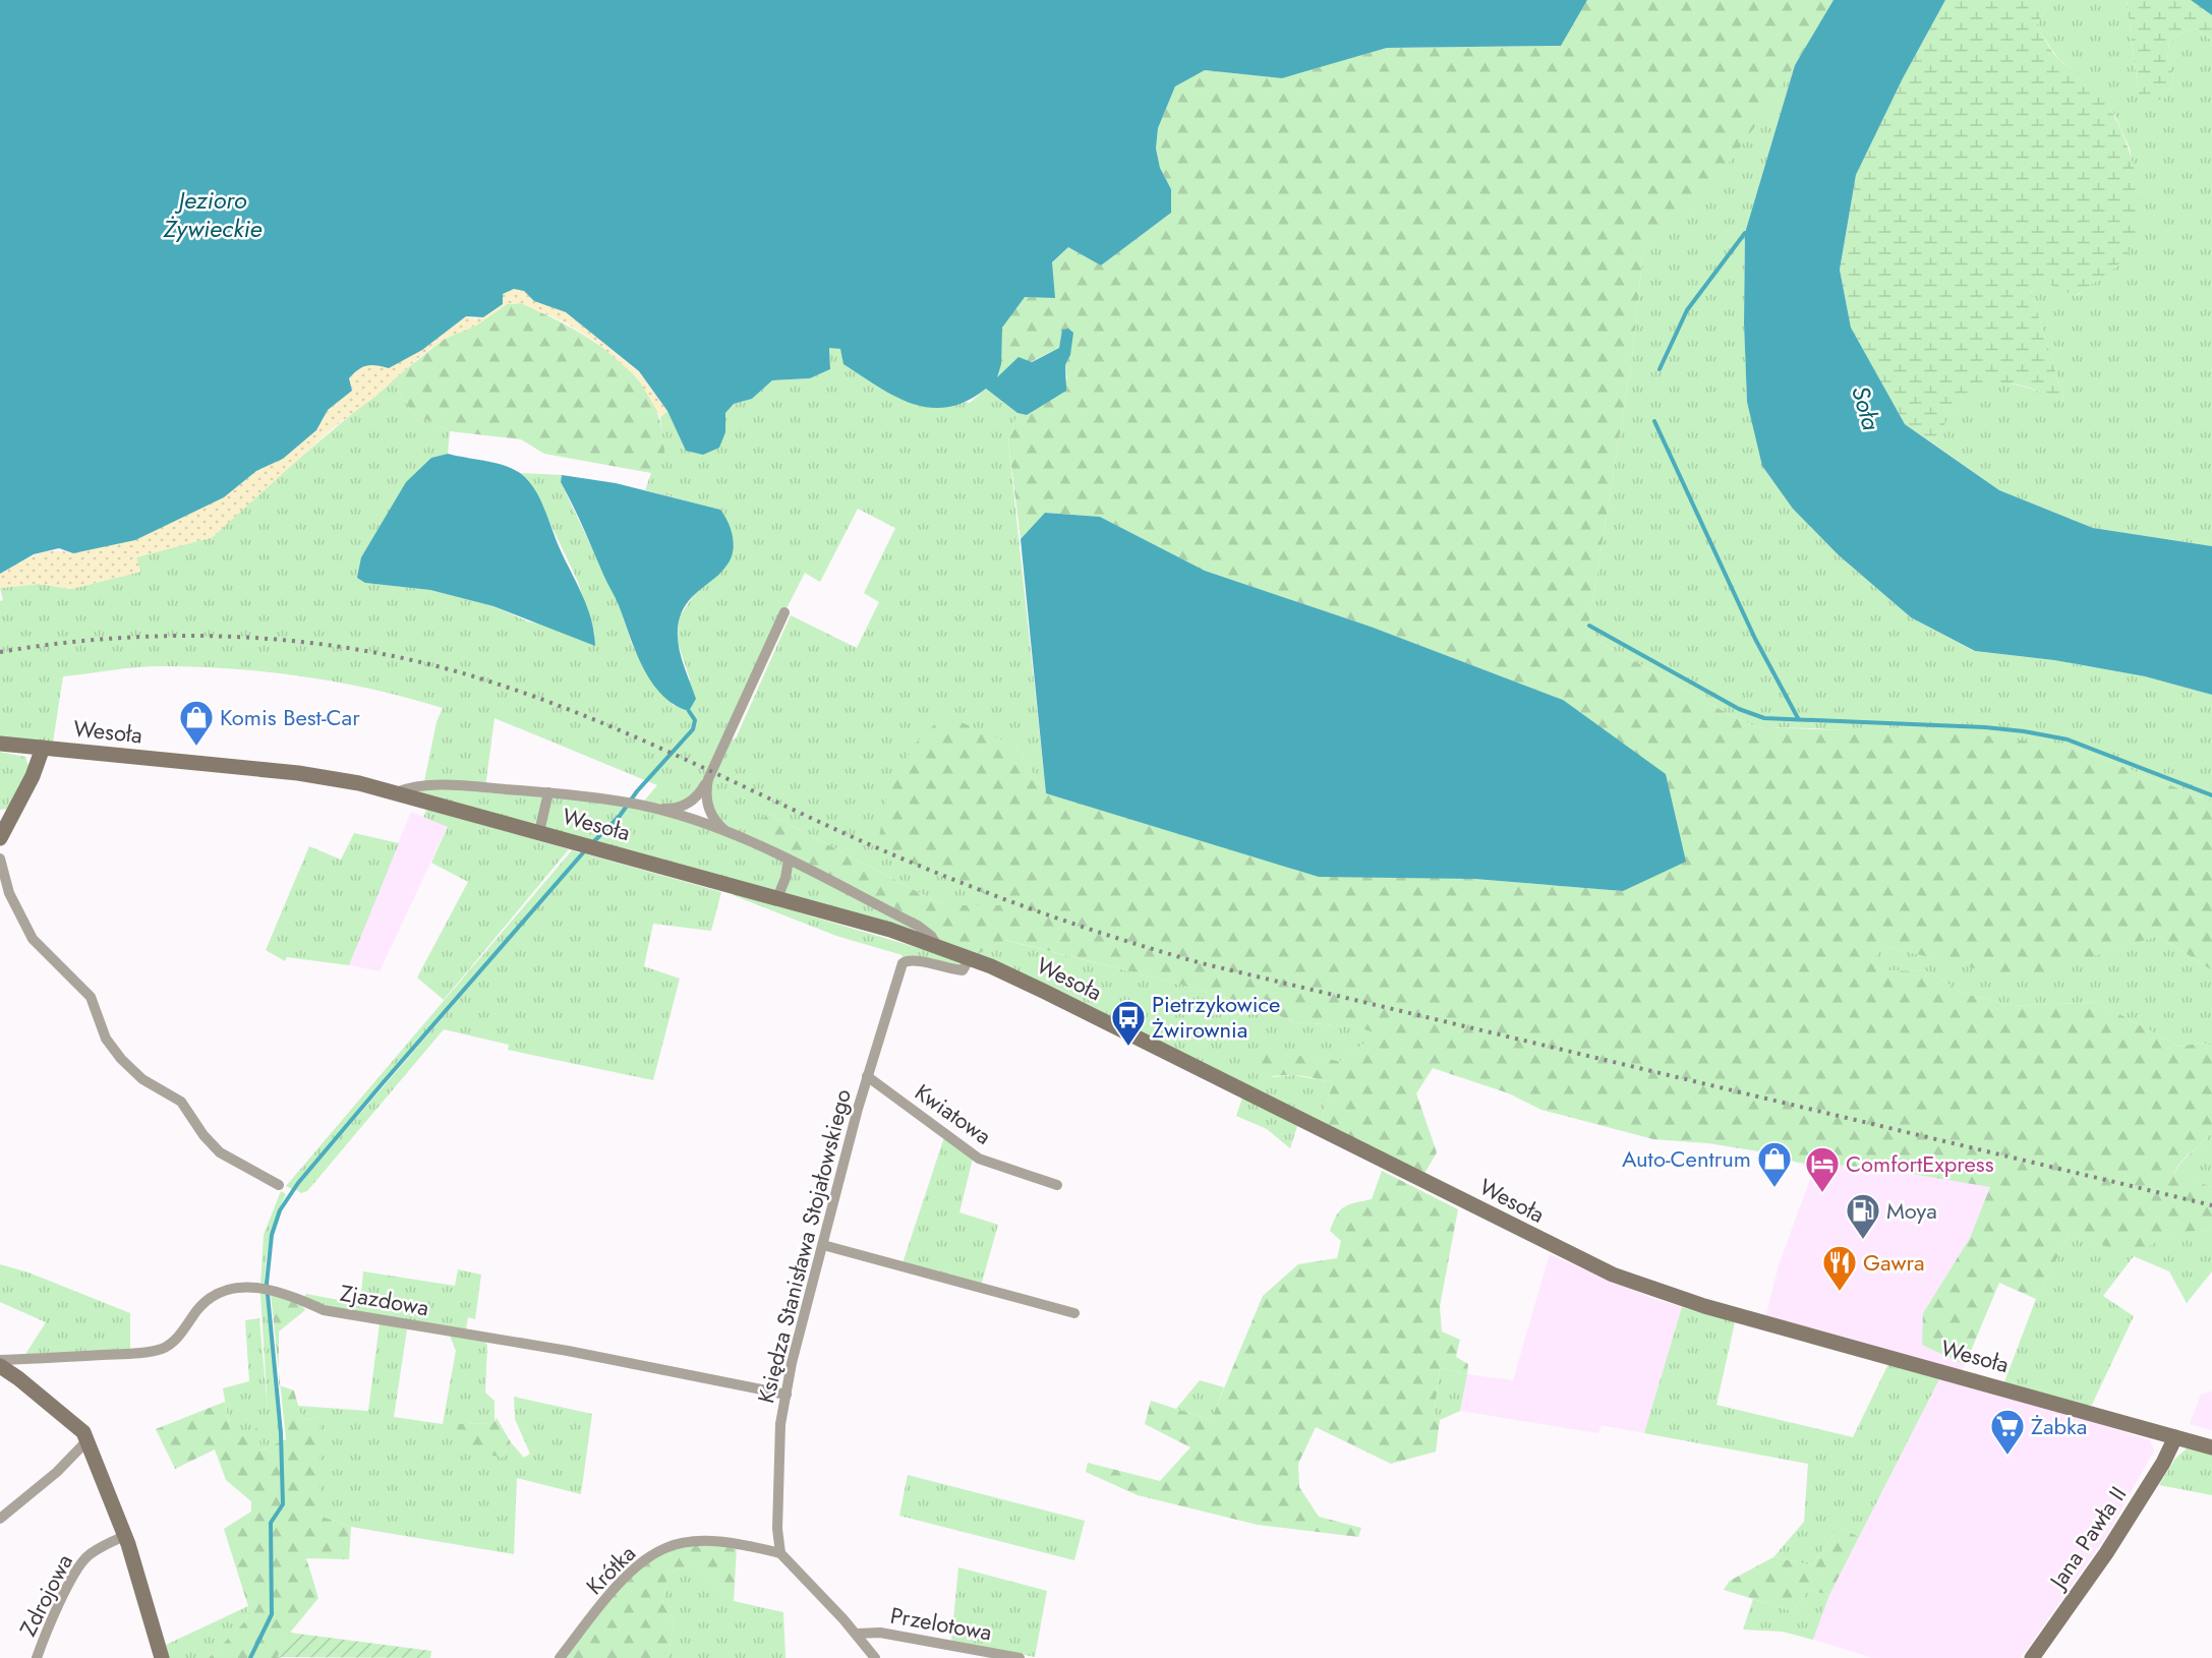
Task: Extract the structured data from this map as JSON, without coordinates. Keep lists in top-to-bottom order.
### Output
{
  "streets": {
    "main road": ["Wesoła", "Jana Pawła II"],
    "street": [
      "Kwiatowa",
      "Księdza Stanisława Stojałowskiego",
      "Zjazdowa",
      "Krótka",
      "Zdrojowa",
      "Przelotowa"
    ]
  },
  "crossings": [
    ["Wesoła", "Księdza Stanisława Stojałowskiego"],
    ["Wesoła", "Jana Pawła II"],
    ["Kwiatowa", "Księdza Stanisława Stojałowskiego"],
    ["Księdza Stanisława Stojałowskiego", "Zjazdowa"],
    ["Księdza Stanisława Stojałowskiego", "Krótka"]
  ],
  "water": ["Jezioro Żywieckie", "Soła"],
  "places": {
    "shop": ["Komis Best-Car", "Auto-Centrum"],
    "bus stop": ["Pietrzykowice Żwirownia"],
    "hotel": ["ComfortExpress"],
    "fuel station": ["Moya"],
    "restaurant": ["Gawra"],
    "supermarket": ["Żabka"]
  }
}
